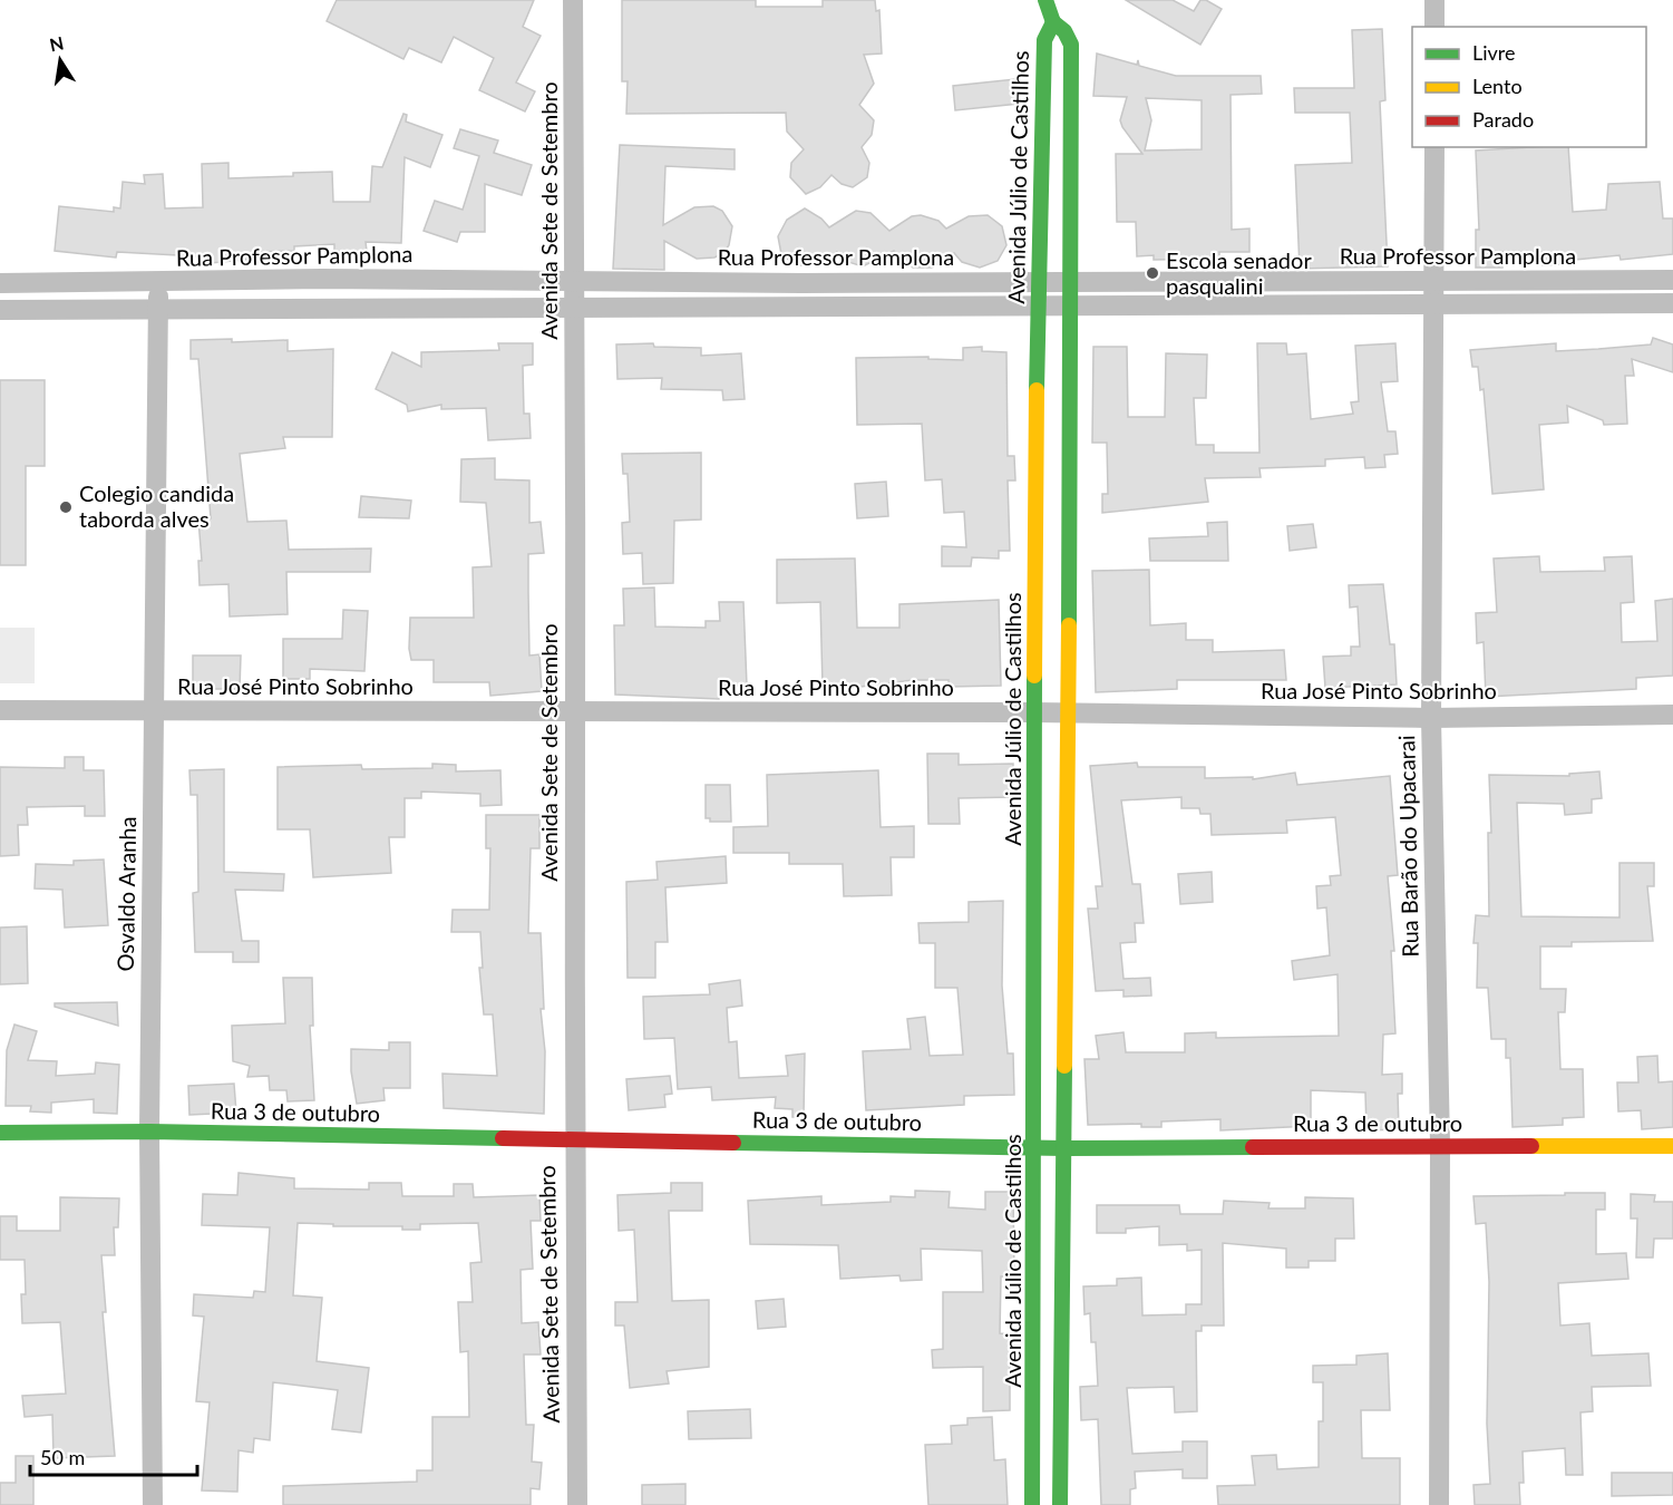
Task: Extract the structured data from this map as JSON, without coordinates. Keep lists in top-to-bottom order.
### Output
{
  "streets": {
    "street": [
      "Avenida Júlio de Castilhos",
      "Avenida Sete de Setembro",
      "Rua Professor Pamplona",
      "Rua José Pinto Sobrinho",
      "Rua Barão do Upacarai",
      "Osvaldo Aranha",
      "Rua 3 de outubro"
    ]
  },
  "crossings": [
    ["Avenida Júlio de Castilhos", "Rua Professor Pamplona"],
    ["Avenida Júlio de Castilhos", "Rua José Pinto Sobrinho"],
    ["Avenida Júlio de Castilhos", "Rua 3 de outubro"],
    ["Avenida Sete de Setembro", "Rua Professor Pamplona"],
    ["Avenida Sete de Setembro", "Rua José Pinto Sobrinho"],
    ["Avenida Sete de Setembro", "Rua 3 de outubro"],
    ["Rua Professor Pamplona", "Rua Barão do Upacarai"],
    ["Rua Professor Pamplona", "Osvaldo Aranha"],
    ["Rua José Pinto Sobrinho", "Rua Barão do Upacarai"],
    ["Rua José Pinto Sobrinho", "Osvaldo Aranha"],
    ["Rua Barão do Upacarai", "Rua 3 de outubro"],
    ["Osvaldo Aranha", "Rua 3 de outubro"]
  ],
  "places": ["Escola senador pasqualini", "Colegio candida taborda alves"],
  "legend": ["Livre", "Lento", "Parado"],
  "scale_bar": "50 m",
  "north": "top"
}
